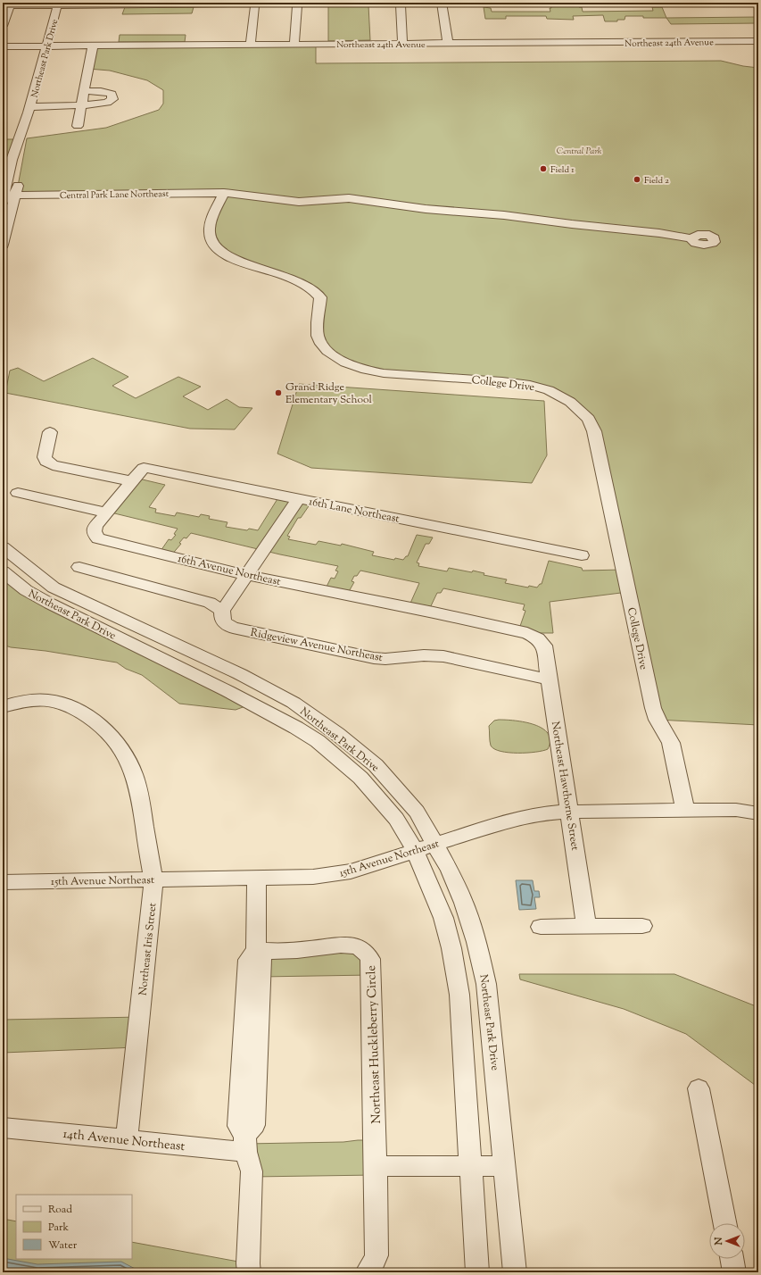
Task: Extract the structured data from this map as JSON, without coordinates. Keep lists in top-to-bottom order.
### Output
{
  "streets": {
    "street": [
      "Northeast 24th Avenue",
      "Northeast Park Drive",
      "Central Park Lane Northeast",
      "College Drive",
      "16th Lane Northeast",
      "16th Avenue Northeast",
      "Ridgeview Avenue Northeast",
      "Northeast Hawthorne Street",
      "15th Avenue Northeast",
      "Northeast Iris Street",
      "Northeast Huckleberry Circle",
      "14th Avenue Northeast"
    ]
  },
  "crossings": [
    ["Northeast 24th Avenue", "Northeast Park Drive"],
    ["Northeast Park Drive", "Central Park Lane Northeast"],
    ["Northeast Park Drive", "15th Avenue Northeast"],
    ["Central Park Lane Northeast", "College Drive"],
    ["College Drive", "15th Avenue Northeast"],
    ["16th Lane Northeast", "16th Avenue Northeast"],
    ["16th Avenue Northeast", "Northeast Hawthorne Street"],
    ["Ridgeview Avenue Northeast", "Northeast Hawthorne Street"],
    ["Northeast Hawthorne Street", "15th Avenue Northeast"],
    ["15th Avenue Northeast", "Northeast Iris Street"],
    ["Northeast Iris Street", "14th Avenue Northeast"]
  ],
  "parks": ["Central Park"],
  "places": ["Field 1", "Field 2", "Grand Ridge Elementary School"],
  "legend": ["Road", "Park", "Water"],
  "north": "left"
}
